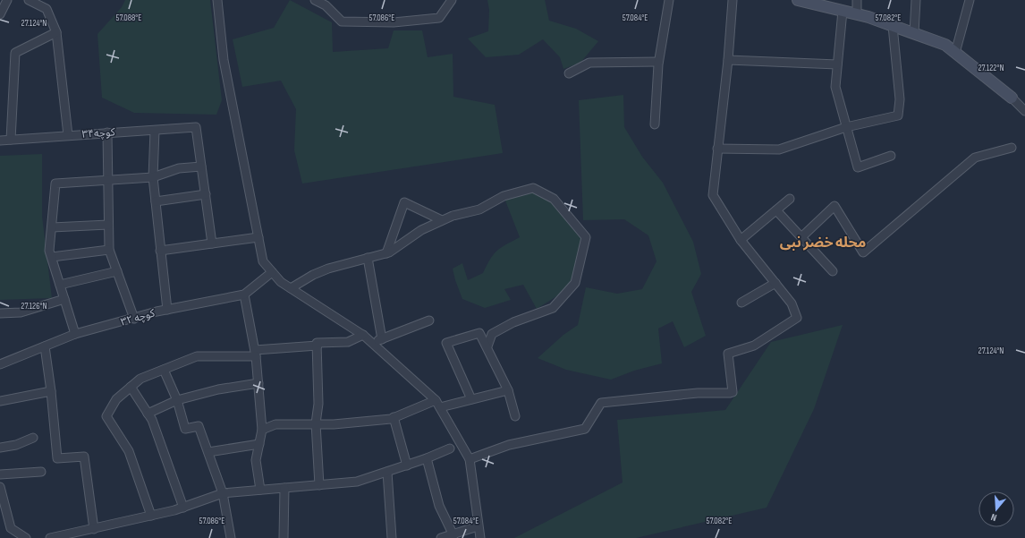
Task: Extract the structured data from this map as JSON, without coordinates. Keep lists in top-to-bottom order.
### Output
{
  "streets": {
    "street": ["کوچه۳۴", "کوچه ۳۲"]
  },
  "districts": ["محله خضر نبی"],
  "north": "bottom",
  "coordinates": [
    "57.088°E",
    "57.086°E",
    "57.084°E",
    "57.082°E",
    "27.124°N",
    "27.122°N",
    "27.126°N"
  ]
}
